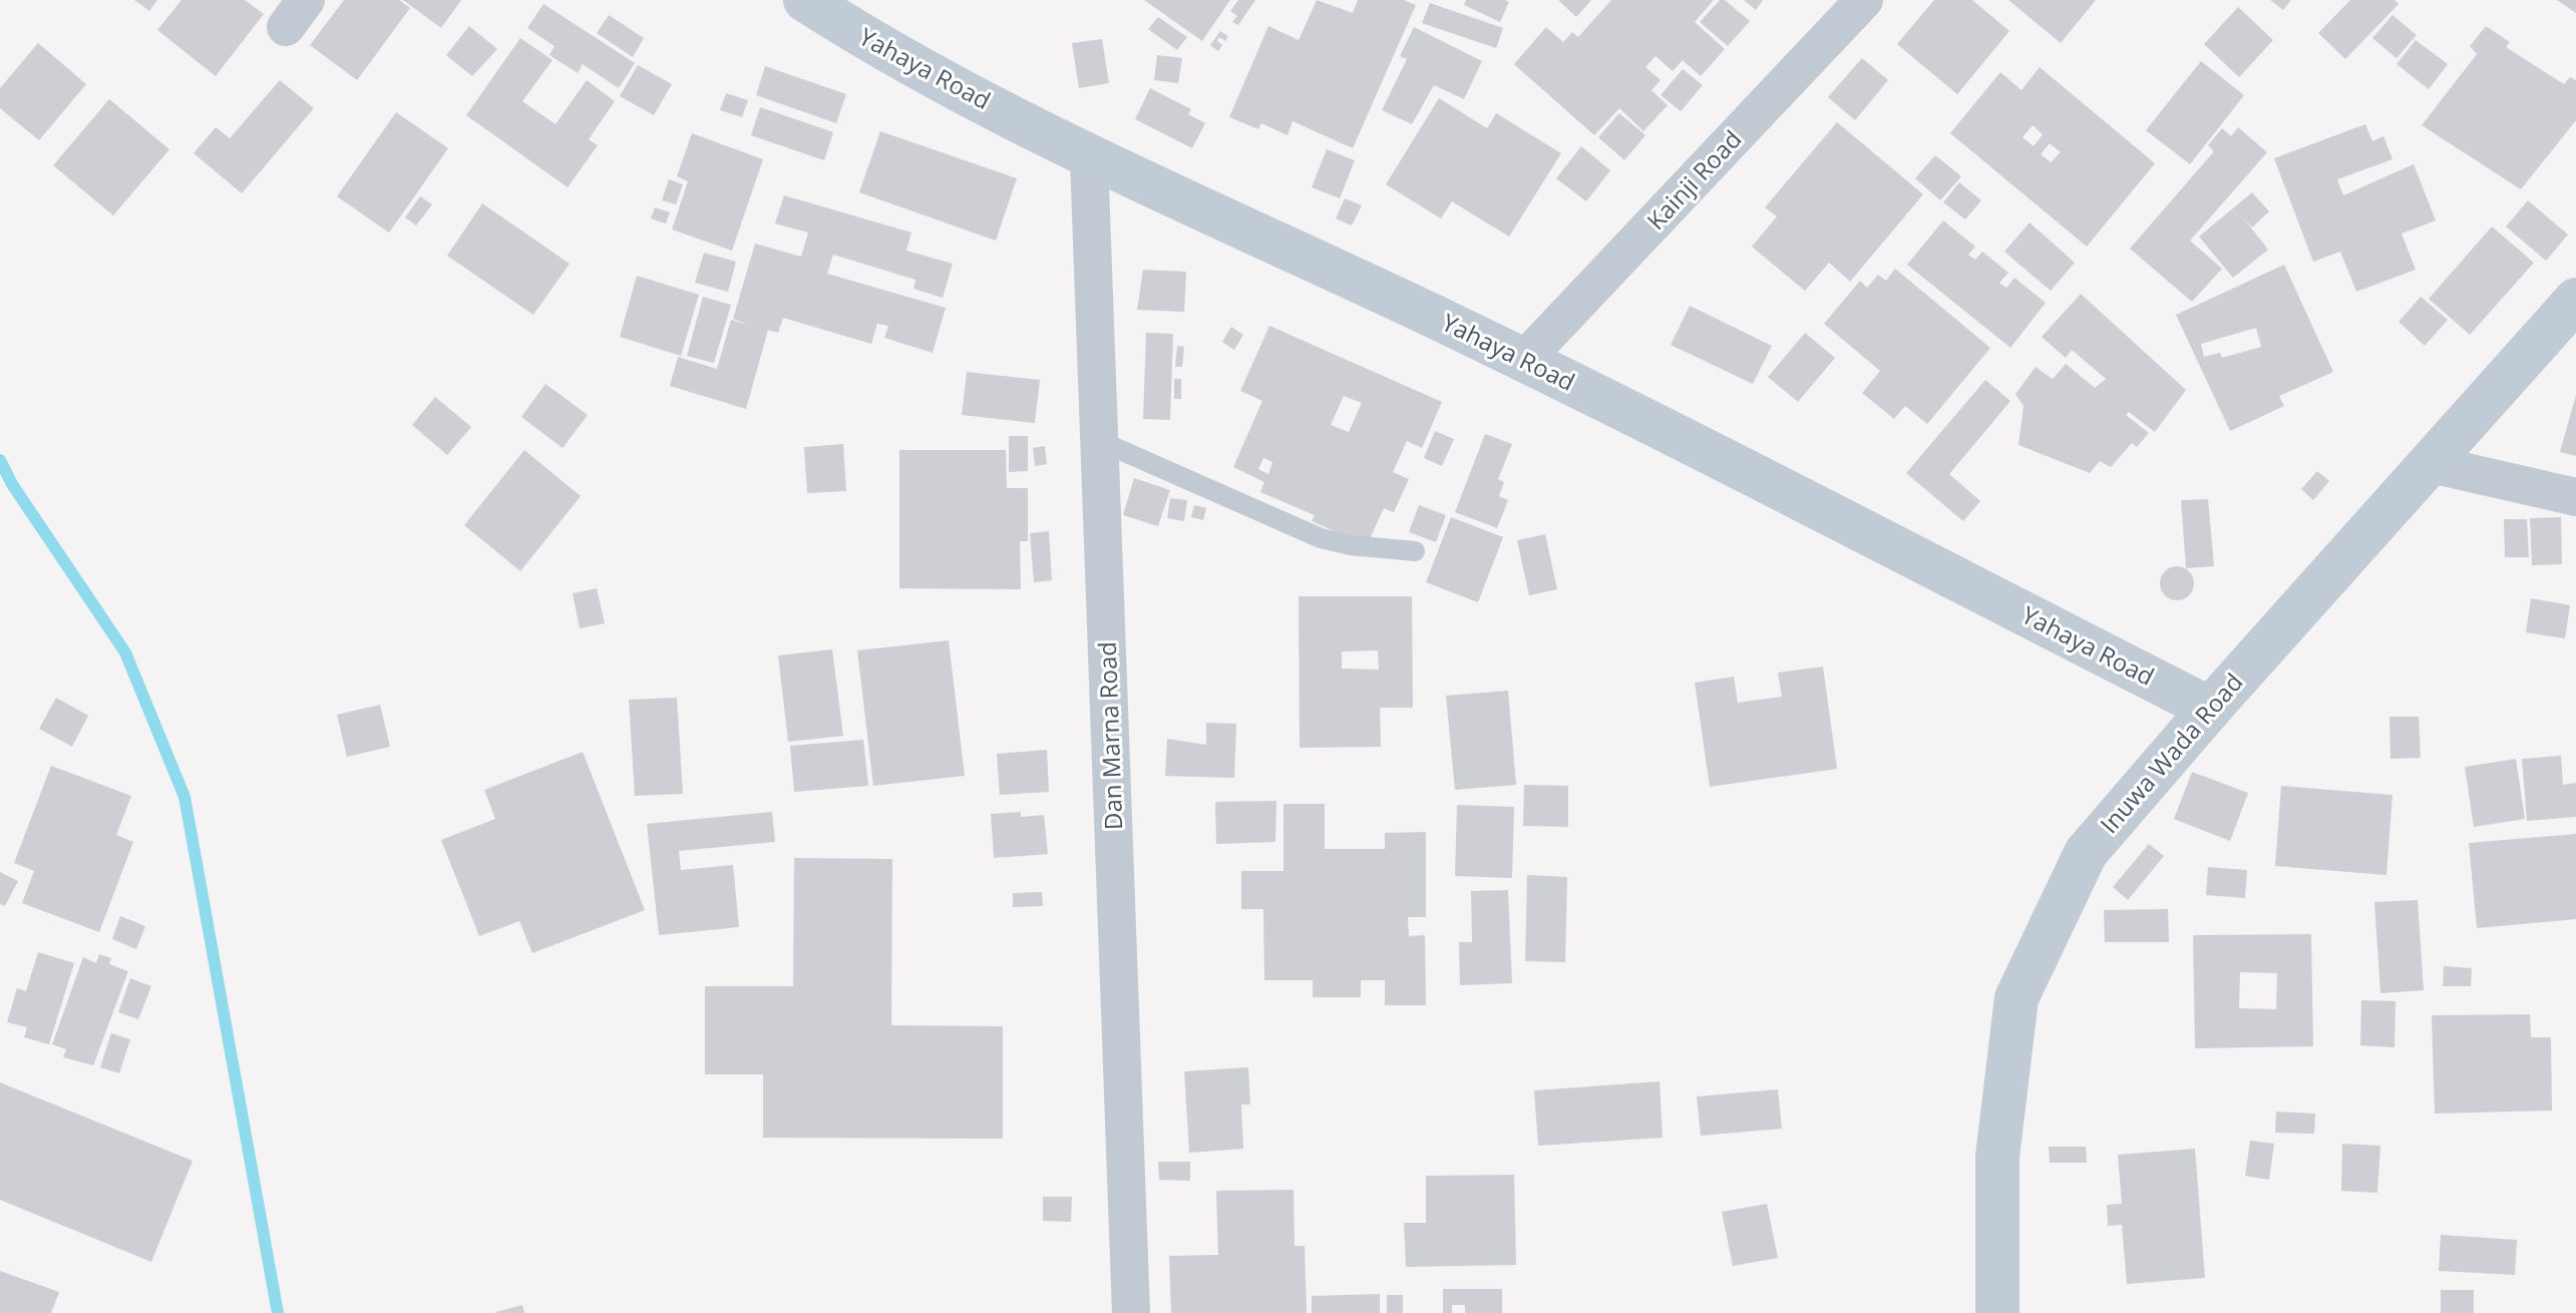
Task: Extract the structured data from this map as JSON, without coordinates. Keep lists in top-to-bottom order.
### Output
{
  "streets": {
    "street": [
      "Yahaya Road",
      "Kainji Road",
      "Dan Marna Road",
      "Inuwa Wada Road"
    ]
  },
  "crossings": [
    ["Yahaya Road", "Kainji Road"],
    ["Yahaya Road", "Dan Marna Road"],
    ["Yahaya Road", "Inuwa Wada Road"]
  ]
}
